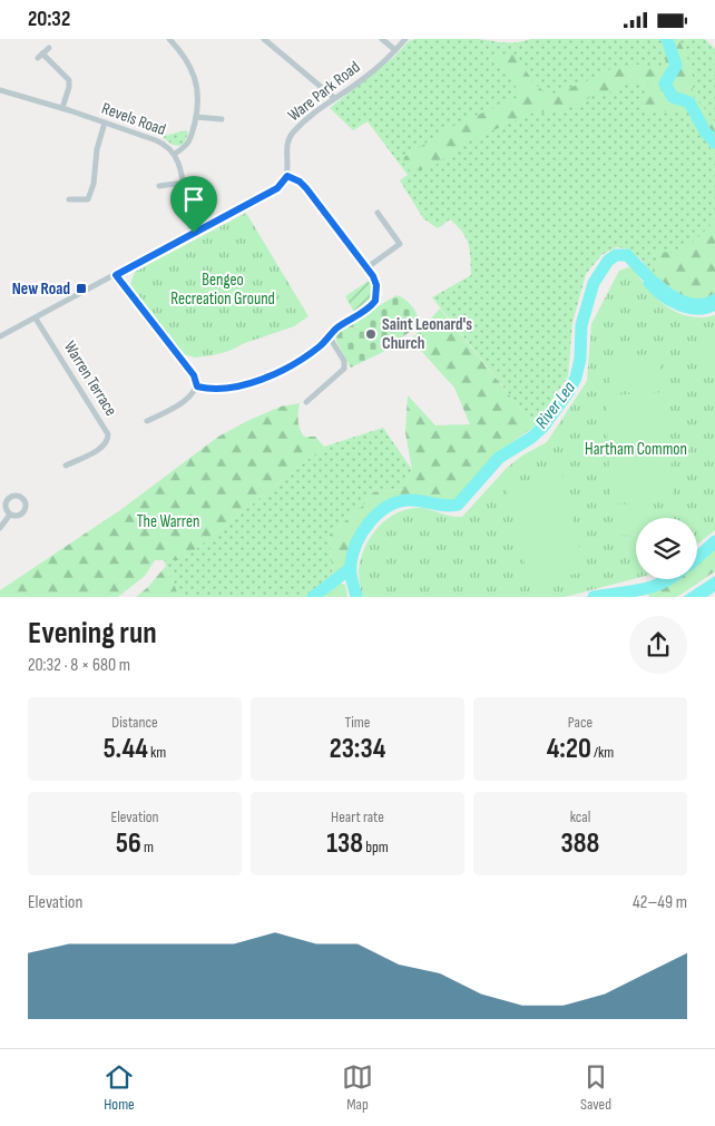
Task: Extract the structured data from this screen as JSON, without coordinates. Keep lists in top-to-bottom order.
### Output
{
  "streets": {
    "street": ["Ware Park Road", "Revels Road", "Warren Terrace"]
  },
  "water": ["River Lea"],
  "parks": ["Bengeo Recreation Ground", "Hartham Common", "The Warren"],
  "places": {
    "transit": ["New Road"],
    "other": ["Saint Leonard's Church"]
  },
  "page": {
    "status": "20:32",
    "heading": ["Evening run", "20:32 · 8 × 680 m"],
    "stats": [
      ["Distance", "5.44 km"],
      ["Time", "23:34"],
      ["Pace", "4:20 /km"],
      ["Elevation", "56 m"],
      ["Heart rate", "138 bpm"],
      ["kcal", "388"]
    ],
    "chart": ["Elevation", "42–49 m"],
    "tabs": ["Home", "Map", "Saved"]
  }
}
